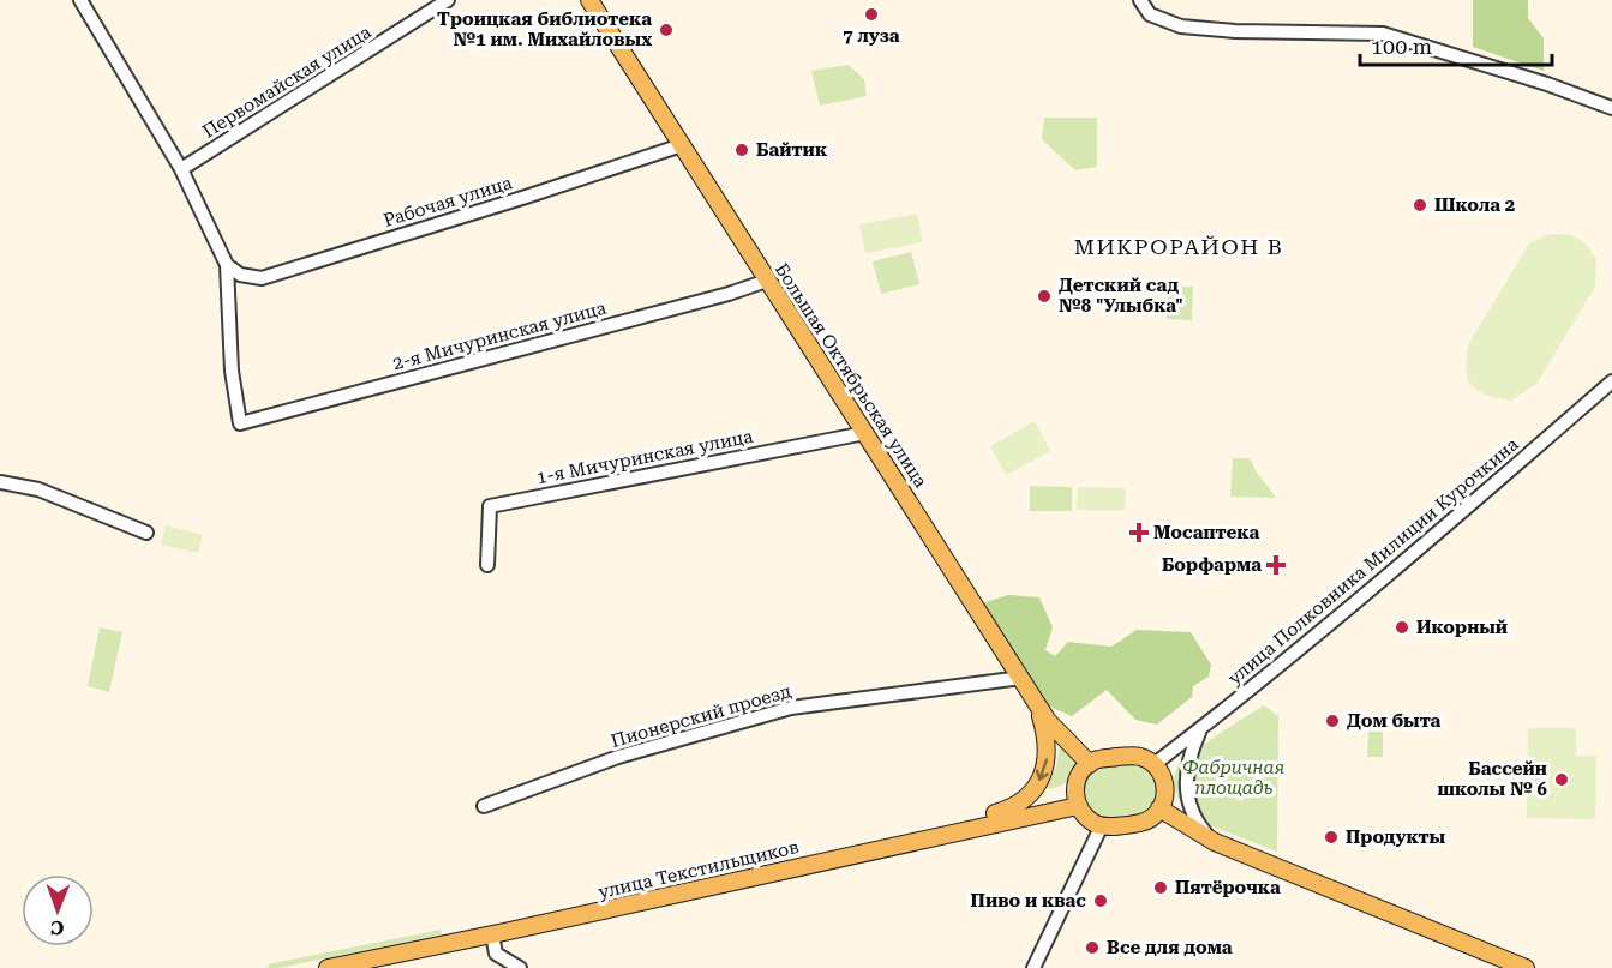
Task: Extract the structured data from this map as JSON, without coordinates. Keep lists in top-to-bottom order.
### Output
{
  "streets": {
    "main road": ["Большая Октябрьская улица", "улица Текстильщиков"],
    "street": [
      "Первомайская улица",
      "Рабочая улица",
      "2-я Мичуринская улица",
      "1-я Мичуринская улица",
      "улица Полковника Милиции Курочкина",
      "Пионерский проезд"
    ]
  },
  "crossings": [
    ["Рабочая улица", "2-я Мичуринская улица"],
    ["Рабочая улица", "Большая Октябрьская улица"],
    ["2-я Мичуринская улица", "Большая Октябрьская улица"],
    ["Большая Октябрьская улица", "1-я Мичуринская улица"],
    ["Большая Октябрьская улица", "улица Полковника Милиции Курочкина"],
    ["Большая Октябрьская улица", "Пионерский проезд"],
    ["Большая Октябрьская улица", "улица Текстильщиков"],
    ["улица Полковника Милиции Курочкина", "улица Текстильщиков"]
  ],
  "districts": ["МИКРОРАЙОН В"],
  "parks": ["Фабричная площадь"],
  "places": {
    "other": [
      "7 луза",
      "Троицкая библиотека №1 им. Михайловых",
      "Байтик",
      "Школа 2",
      "Детский сад №8 \"Улыбка\"",
      "Икорный",
      "Дом быта",
      "Бассейн школы № 6",
      "Продукты",
      "Пятёрочка",
      "Пиво и квас",
      "Все для дома"
    ],
    "health": ["Мосаптека", "Борфарма"]
  },
  "scale_bar": "100 m",
  "north": "bottom"
}
